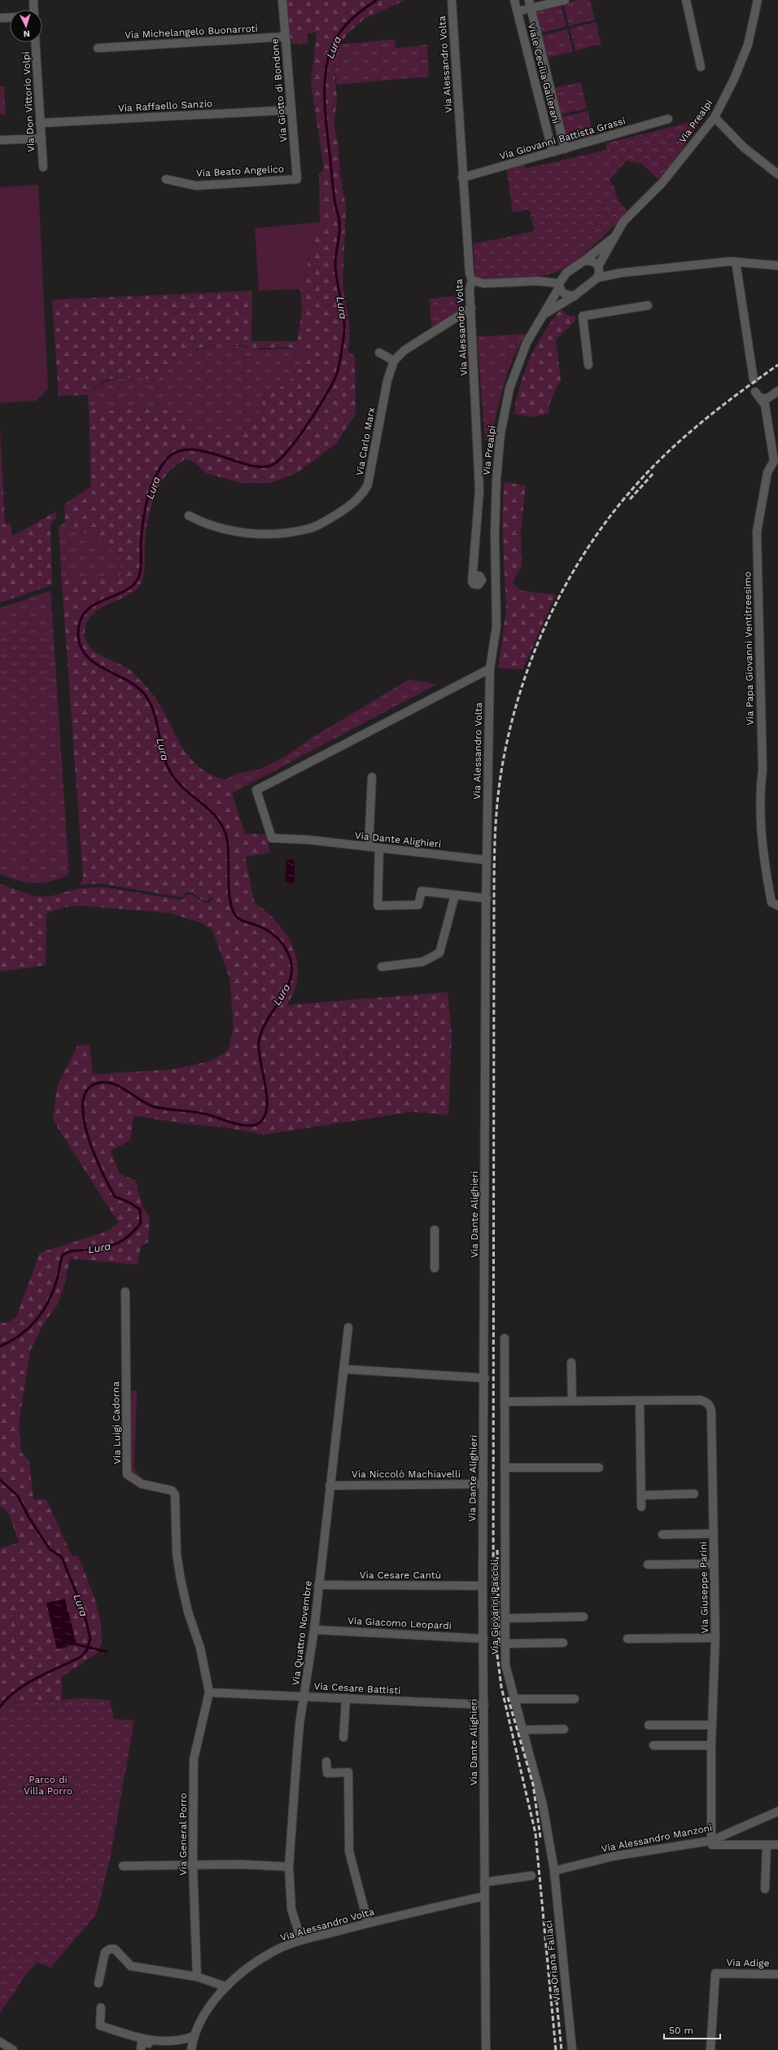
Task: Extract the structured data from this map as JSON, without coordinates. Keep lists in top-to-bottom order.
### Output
{
  "streets": {
    "street": [
      "Via Michelangelo Buonarroti",
      "Via Alessandro Volta",
      "Viale Cecilia Gallerani",
      "Via Giotto di Bondone",
      "Via Don Vittorio Volpi",
      "Via Raffaello Sanzio",
      "Via Prealpi",
      "Via Giovanni Battista Grassi",
      "Via Beato Angelico",
      "Via Carlo Marx",
      "Via Papa Giovanni Ventitreesimo",
      "Via Dante Alighieri",
      "Via Luigi Cadorna",
      "Via Niccolò Machiavelli",
      "Via Cesare Cantù",
      "Via Giuseppe Parini",
      "Via Giovanni Pascoli",
      "Via Giacomo Leopardi",
      "Via Quattro Novembre",
      "Via Cesare Battisti",
      "Via General Porro",
      "Via Alessandro Manzoni",
      "Via Oriana Fallaci",
      "Via Adige"
    ]
  },
  "crossings": [
    ["Via Michelangelo Buonarroti", "Via Giotto di Bondone"],
    ["Via Alessandro Volta", "Via Prealpi"],
    ["Via Alessandro Volta", "Via Giovanni Battista Grassi"],
    ["Via Alessandro Volta", "Via Carlo Marx"],
    ["Via Alessandro Volta", "Via Dante Alighieri"],
    ["Via Alessandro Volta", "Via Quattro Novembre"],
    ["Viale Cecilia Gallerani", "Via Giovanni Battista Grassi"],
    ["Via Giotto di Bondone", "Via Raffaello Sanzio"],
    ["Via Giotto di Bondone", "Via Beato Angelico"],
    ["Via Don Vittorio Volpi", "Via Raffaello Sanzio"],
    ["Via Dante Alighieri", "Via Niccolò Machiavelli"],
    ["Via Dante Alighieri", "Via Cesare Cantù"],
    ["Via Dante Alighieri", "Via Giacomo Leopardi"],
    ["Via Dante Alighieri", "Via Cesare Battisti"],
    ["Via Luigi Cadorna", "Via Cesare Battisti"],
    ["Via Luigi Cadorna", "Via General Porro"],
    ["Via Niccolò Machiavelli", "Via Quattro Novembre"],
    ["Via Cesare Cantù", "Via Quattro Novembre"],
    ["Via Giuseppe Parini", "Via Giovanni Pascoli"],
    ["Via Giuseppe Parini", "Via Alessandro Manzoni"],
    ["Via Giovanni Pascoli", "Via Alessandro Manzoni"],
    ["Via Giovanni Pascoli", "Via Oriana Fallaci"],
    ["Via Giacomo Leopardi", "Via Quattro Novembre"],
    ["Via Quattro Novembre", "Via Cesare Battisti"],
    ["Via Cesare Battisti", "Via General Porro"],
    ["Via Alessandro Manzoni", "Via Oriana Fallaci"]
  ],
  "water": ["Lura"],
  "parks": ["Parco di Villa Porro"],
  "scale_bar": "50 m",
  "north": "bottom"
}
